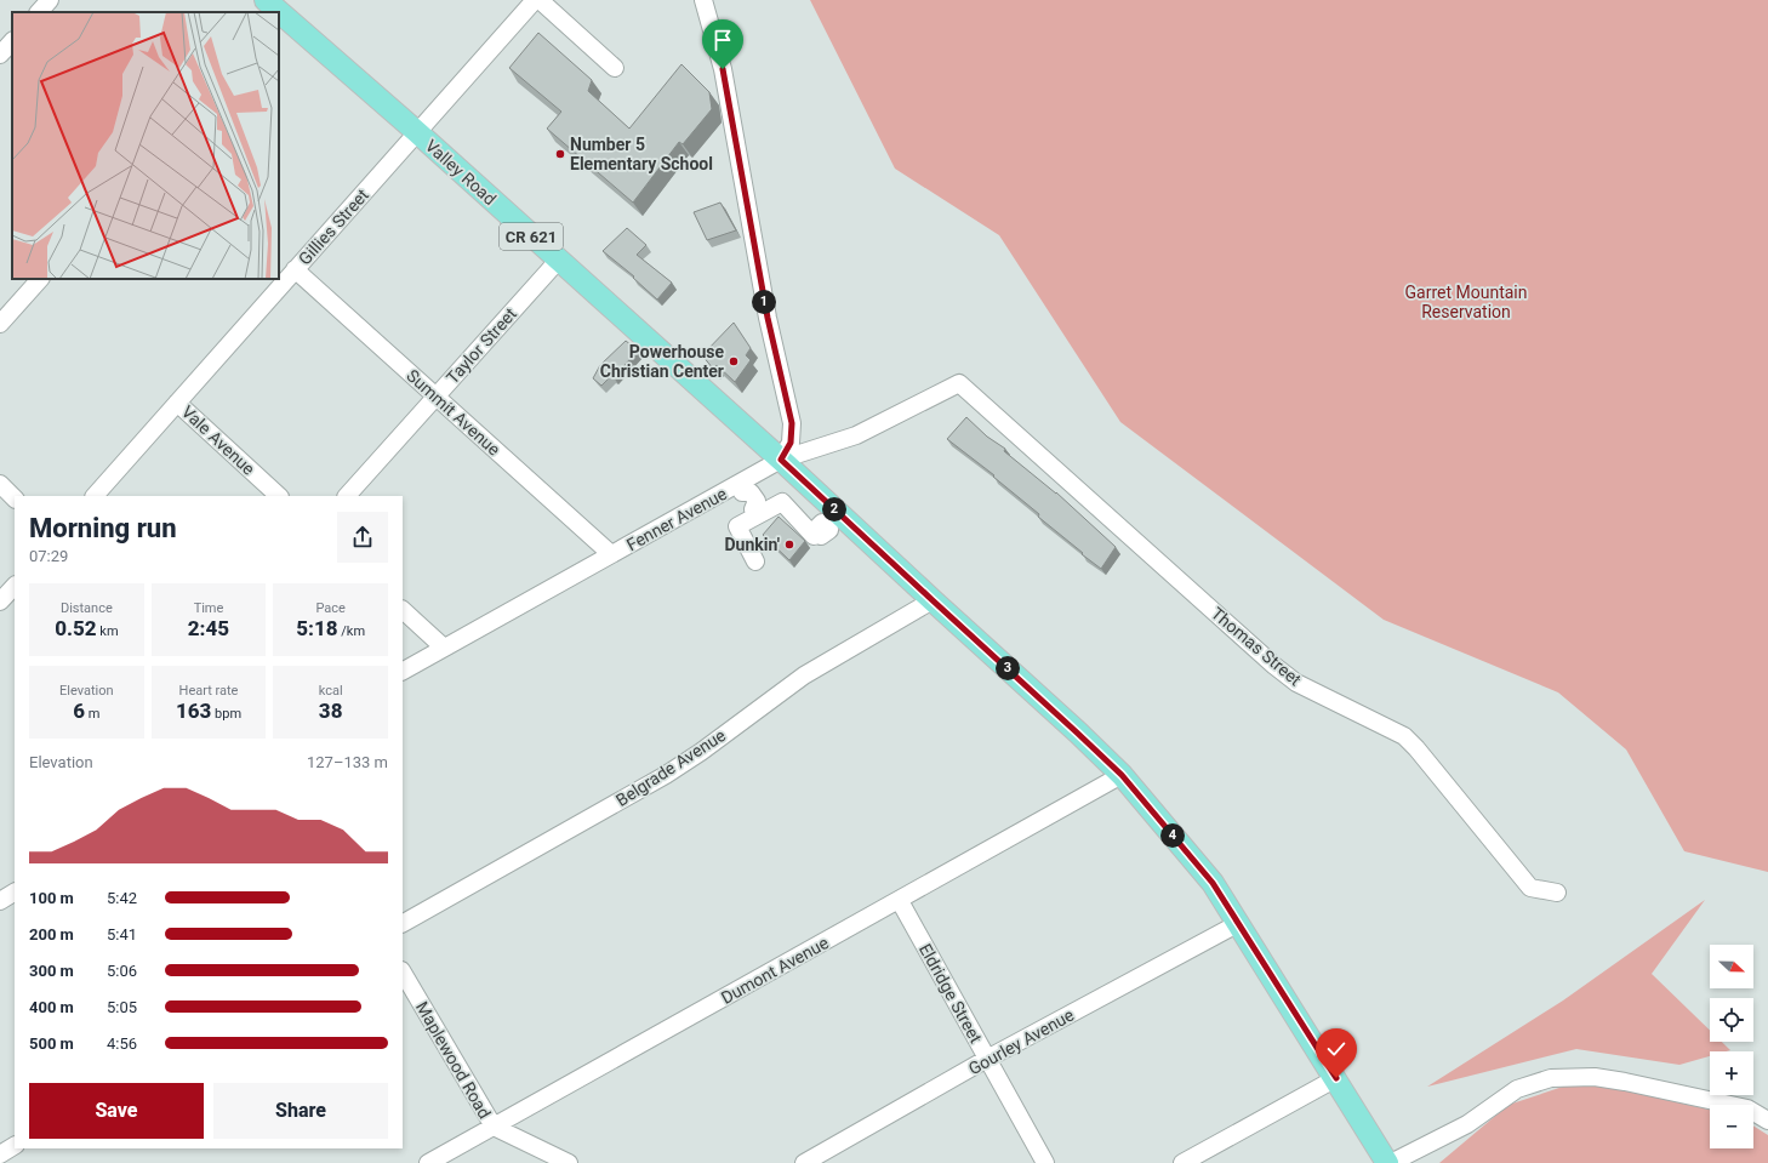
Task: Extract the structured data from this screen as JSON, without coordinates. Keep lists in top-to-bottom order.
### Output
{
  "streets": {
    "main road": ["Valley Road", "CR 621"],
    "street": [
      "Gillies Street",
      "Taylor Street",
      "Summit Avenue",
      "Vale Avenue",
      "Fenner Avenue",
      "Thomas Street",
      "Belgrade Avenue",
      "Dumont Avenue",
      "Eldridge Street",
      "Gourley Avenue",
      "Maplewood Road"
    ]
  },
  "crossings": [
    ["Valley Road", "Gillies Street"],
    ["Valley Road", "Taylor Street"],
    ["Valley Road", "Fenner Avenue"],
    ["Valley Road", "Belgrade Avenue"],
    ["Valley Road", "Dumont Avenue"],
    ["Valley Road", "Gourley Avenue"],
    ["Gillies Street", "Summit Avenue"],
    ["Gillies Street", "Vale Avenue"],
    ["Taylor Street", "Summit Avenue"],
    ["Summit Avenue", "Fenner Avenue"],
    ["Fenner Avenue", "Thomas Street"],
    ["Dumont Avenue", "Eldridge Street"],
    ["Dumont Avenue", "Maplewood Road"],
    ["Eldridge Street", "Gourley Avenue"]
  ],
  "parks": ["Garret Mountain Reservation"],
  "places": ["Number 5 Elementary School", "Powerhouse Christian Center", "Dunkin'"],
  "north": "right",
  "page": {
    "pins": [
      "1",
      "2",
      "3",
      "4"
    ],
    "heading": ["Morning run", "07:29"],
    "stats": [
      ["Distance", "0.52 km"],
      ["Time", "2:45"],
      ["Pace", "5:18 /km"],
      ["Elevation", "6 m"],
      ["Heart rate", "163 bpm"],
      ["kcal", "38"]
    ],
    "chart": ["Elevation", "127–133 m"],
    "list": [
      {
        "name": "100 m",
        "note": "5:42"
      },
      {
        "name": "200 m",
        "note": "5:41"
      },
      {
        "name": "300 m",
        "note": "5:06"
      },
      {
        "name": "400 m",
        "note": "5:05"
      },
      {
        "name": "500 m",
        "note": "4:56"
      }
    ],
    "map_buttons": ["+", "−"],
    "buttons": ["Save", "Share"]
  }
}
